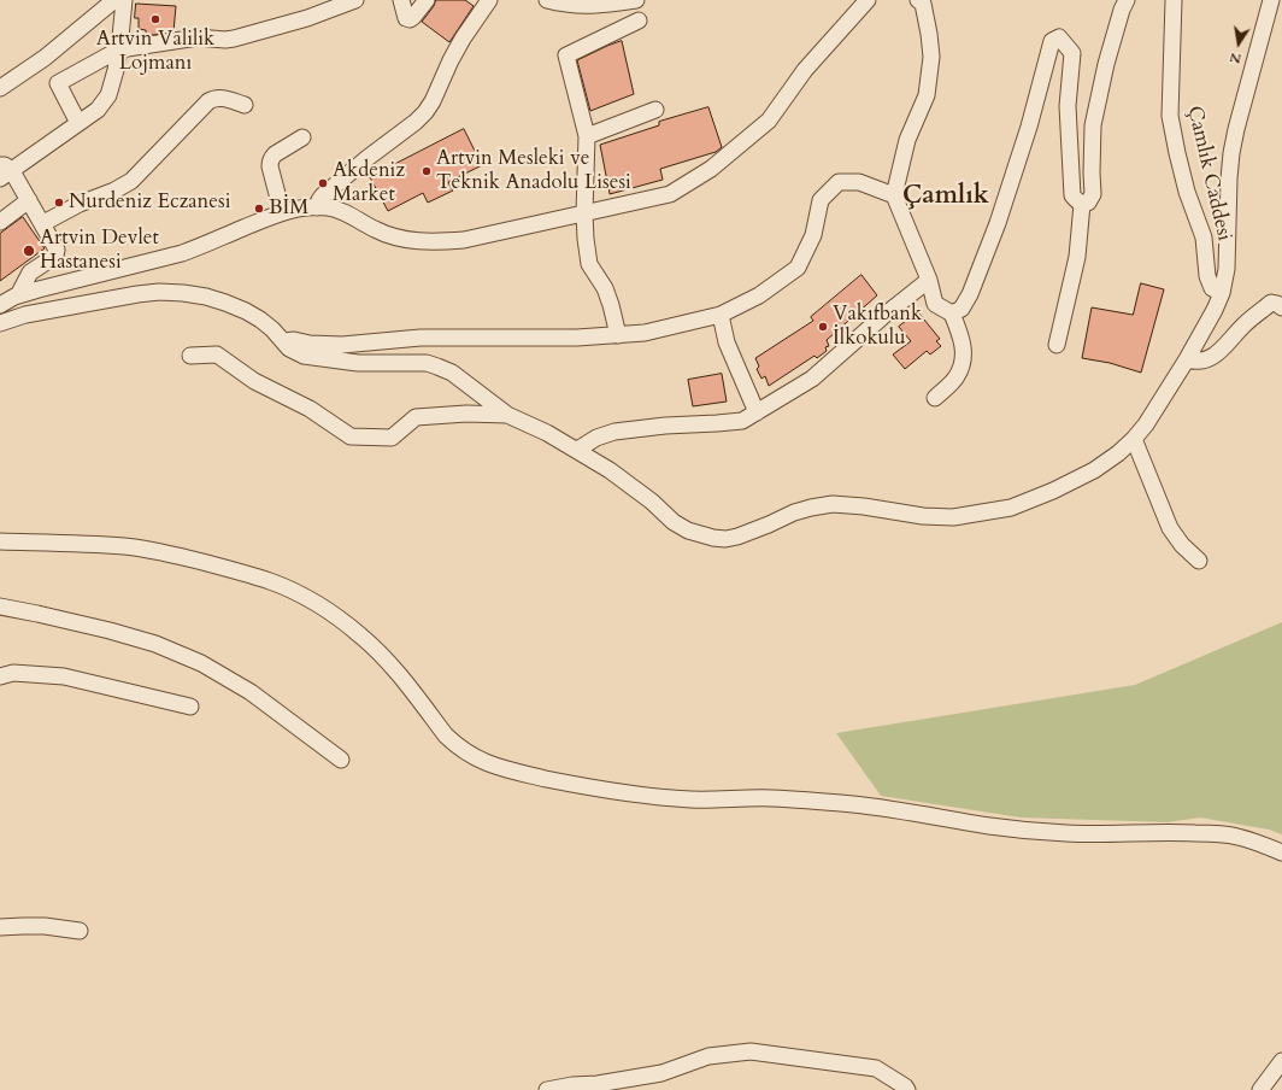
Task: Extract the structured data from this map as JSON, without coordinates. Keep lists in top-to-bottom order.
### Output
{
  "streets": {
    "street": ["Çamlık Caddesi"]
  },
  "districts": ["Çamlık"],
  "places": [
    "Artvin Valilik Lojmanı",
    "Artvin Mesleki ve Teknik Anadolu Lisesi",
    "Akdeniz Market",
    "Nurdeniz Eczanesi",
    "BİM",
    "Artvin Devlet Hastanesi",
    "Vakıfbank İlkokulu"
  ],
  "north": "bottom"
}
